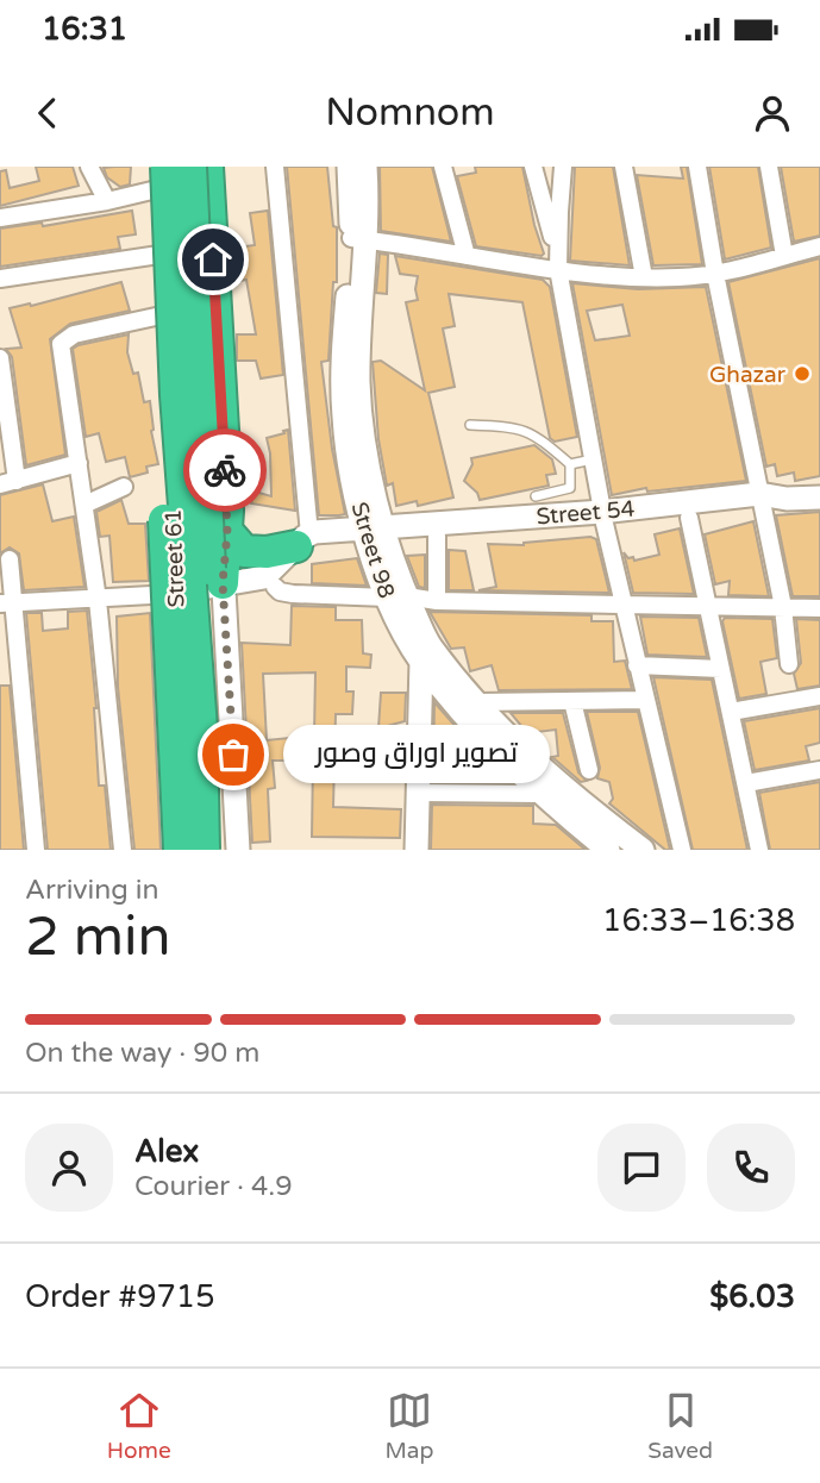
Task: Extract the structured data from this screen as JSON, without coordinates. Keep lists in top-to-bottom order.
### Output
{
  "streets": {
    "street": ["Street 54", "Street 98", "Street 61"]
  },
  "crossings": [
    ["Street 54", "Street 98"]
  ],
  "places": ["Ghazar", "تصوير اوراق وصور"],
  "page": {
    "status": "16:31",
    "header": "Nomnom",
    "bubble": "تصوير اوراق وصور",
    "heading": ["2 min", "Arriving in", "16:33–16:38"],
    "panel": [
      "Alex",
      "Courier · 4.9",
      "Order #9715",
      "$6.03"
    ],
    "bar": "On the way · 90 m",
    "tabs": ["Home", "Map", "Saved"]
  }
}
